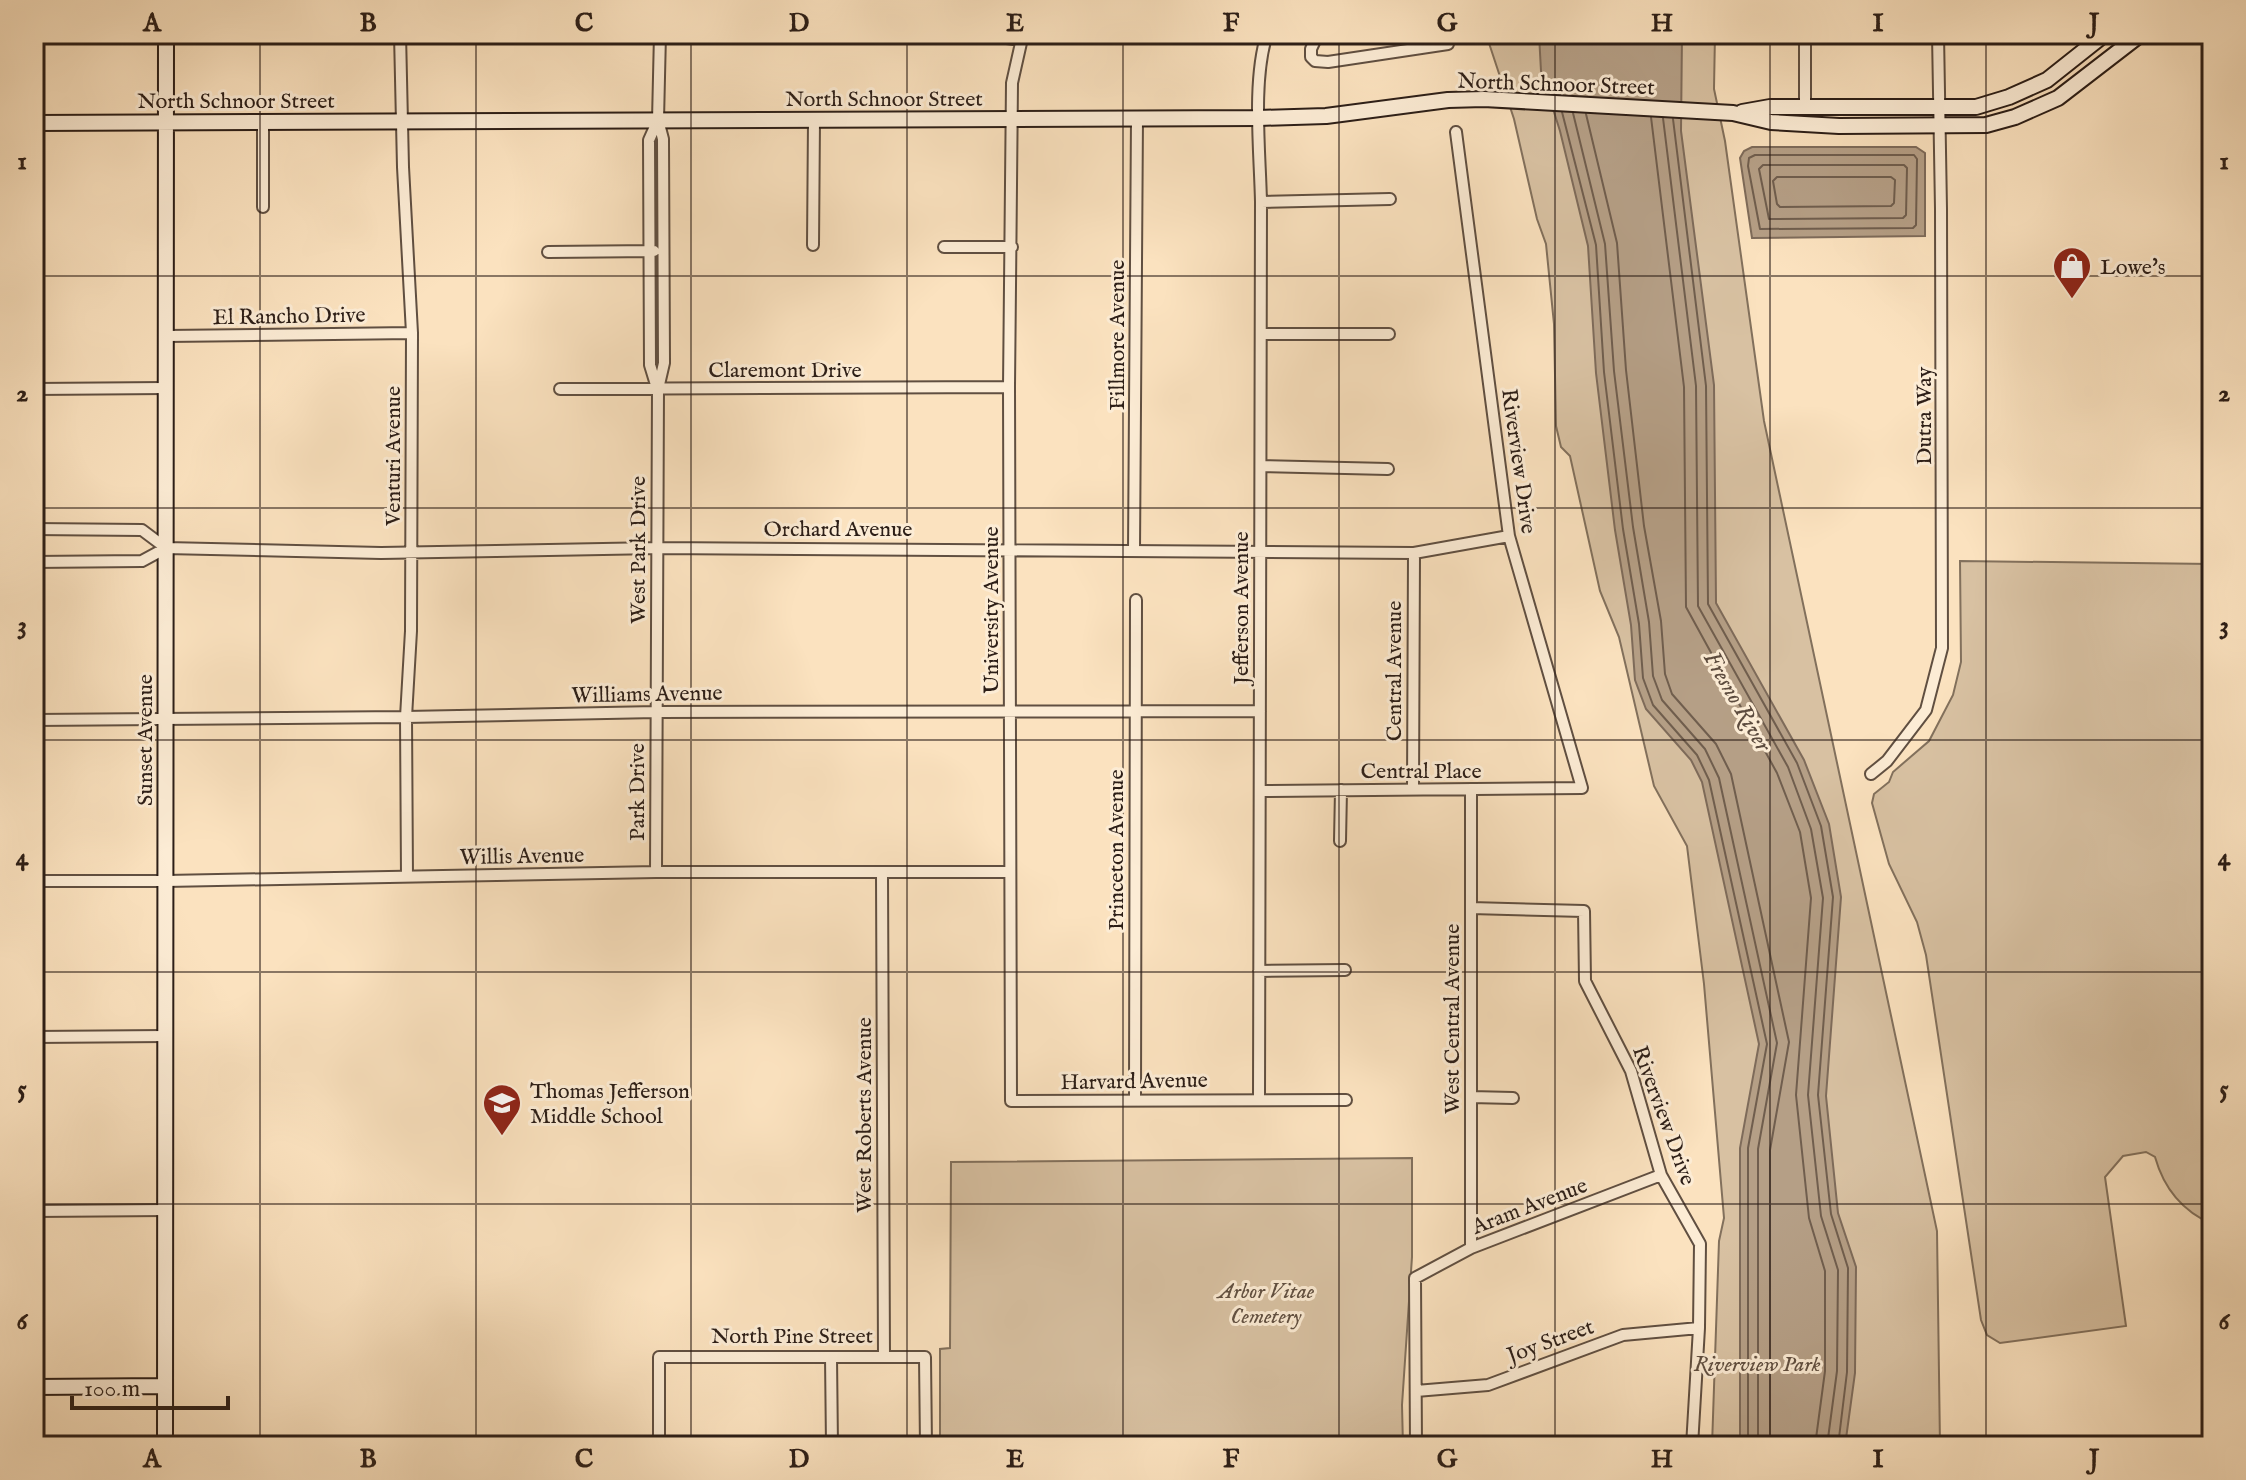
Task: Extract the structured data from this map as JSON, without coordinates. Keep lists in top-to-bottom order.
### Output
{
  "streets": {
    "street": [
      "North Schnoor Street",
      "El Rancho Drive",
      "Fillmore Avenue",
      "Claremont Drive",
      "Dutra Way",
      "Venturi Avenue",
      "Riverview Drive",
      "Orchard Avenue",
      "West Park Drive",
      "Jefferson Avenue",
      "University Avenue",
      "Central Avenue",
      "Williams Avenue",
      "Sunset Avenue",
      "Central Place",
      "Park Drive",
      "Princeton Avenue",
      "Willis Avenue",
      "West Central Avenue",
      "Harvard Avenue",
      "West Roberts Avenue",
      "Aram Avenue",
      "North Pine Street",
      "Joy Street"
    ]
  },
  "crossings": [
    ["North Schnoor Street", "Fillmore Avenue"],
    ["North Schnoor Street", "Dutra Way"],
    ["North Schnoor Street", "Venturi Avenue"],
    ["North Schnoor Street", "West Park Drive"],
    ["North Schnoor Street", "Jefferson Avenue"],
    ["North Schnoor Street", "University Avenue"],
    ["North Schnoor Street", "Sunset Avenue"],
    ["El Rancho Drive", "Venturi Avenue"],
    ["El Rancho Drive", "Sunset Avenue"],
    ["Fillmore Avenue", "Orchard Avenue"],
    ["Claremont Drive", "West Park Drive"],
    ["Claremont Drive", "University Avenue"],
    ["Venturi Avenue", "Orchard Avenue"],
    ["Venturi Avenue", "Williams Avenue"],
    ["Venturi Avenue", "Willis Avenue"],
    ["Riverview Drive", "Orchard Avenue"],
    ["Riverview Drive", "Central Place"],
    ["Riverview Drive", "West Central Avenue"],
    ["Riverview Drive", "Aram Avenue"],
    ["Riverview Drive", "Joy Street"],
    ["Orchard Avenue", "West Park Drive"],
    ["Orchard Avenue", "Jefferson Avenue"],
    ["Orchard Avenue", "University Avenue"],
    ["Orchard Avenue", "Central Avenue"],
    ["Orchard Avenue", "Sunset Avenue"],
    ["West Park Drive", "Williams Avenue"],
    ["West Park Drive", "Park Drive"],
    ["Jefferson Avenue", "Williams Avenue"],
    ["Jefferson Avenue", "Central Place"],
    ["Jefferson Avenue", "Harvard Avenue"],
    ["University Avenue", "Williams Avenue"],
    ["University Avenue", "Willis Avenue"],
    ["University Avenue", "Harvard Avenue"],
    ["Central Avenue", "Central Place"],
    ["Williams Avenue", "Sunset Avenue"],
    ["Williams Avenue", "Park Drive"],
    ["Williams Avenue", "Princeton Avenue"],
    ["Sunset Avenue", "Willis Avenue"],
    ["Central Place", "West Central Avenue"],
    ["Park Drive", "Willis Avenue"],
    ["Princeton Avenue", "Harvard Avenue"],
    ["Willis Avenue", "West Roberts Avenue"],
    ["West Central Avenue", "Aram Avenue"],
    ["West Roberts Avenue", "North Pine Street"],
    ["Aram Avenue", "Joy Street"]
  ],
  "water": ["Fresno River"],
  "parks": ["Arbor Vitae Cemetery", "Riverview Park"],
  "places": {
    "shop": ["Lowe's"],
    "school or university": ["Thomas Jefferson Middle School"]
  },
  "scale_bar": "100 m",
  "grid": {
    "columns": [
      "A",
      "B",
      "C",
      "D",
      "E",
      "F",
      "G",
      "H",
      "I",
      "J"
    ],
    "rows": [
      "1",
      "2",
      "3",
      "4",
      "5",
      "6"
    ]
  }
}
